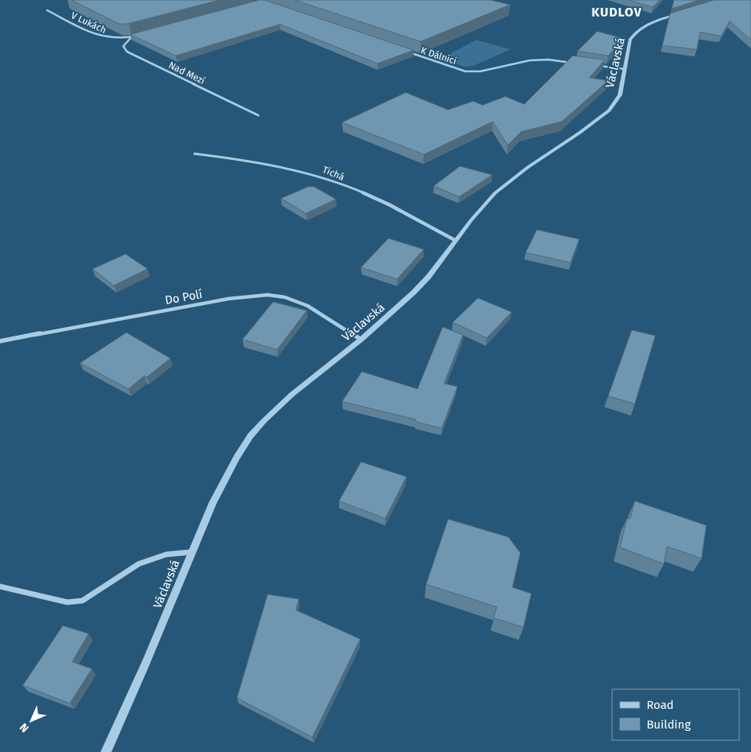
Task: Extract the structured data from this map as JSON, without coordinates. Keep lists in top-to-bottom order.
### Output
{
  "streets": {
    "street": [
      "V Lukách",
      "K Dálnici",
      "Václavská",
      "Nad Mezí",
      "Tichá",
      "Do Polí"
    ]
  },
  "crossings": [
    ["V Lukách", "Nad Mezí"],
    ["Václavská", "Tichá"],
    ["Václavská", "Do Polí"]
  ],
  "districts": ["KUDLOV"],
  "legend": ["Road", "Building"],
  "north": "bottom left"
}
